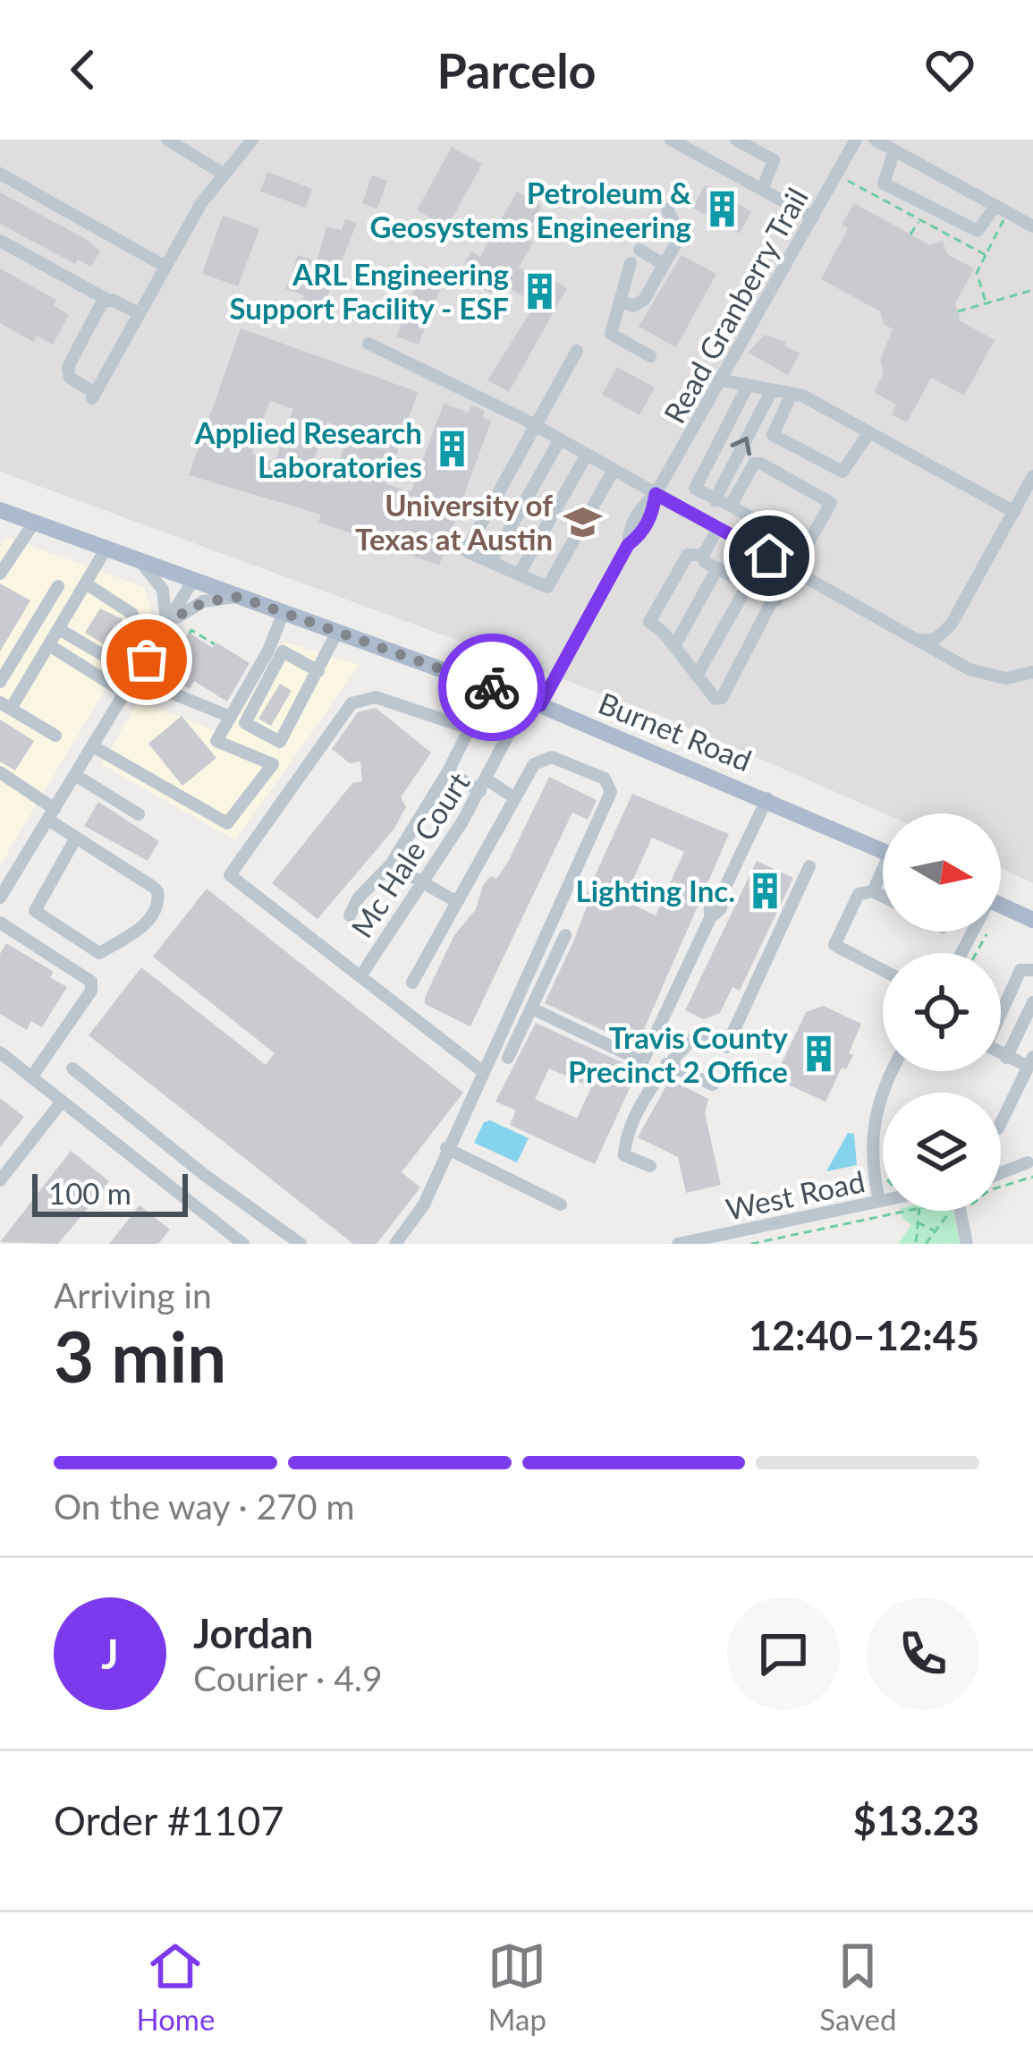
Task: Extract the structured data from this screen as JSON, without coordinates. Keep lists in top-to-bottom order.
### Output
{
  "streets": {
    "main road": ["Burnet Road"],
    "street": ["Read Granberry Trail", "Mc Hale Court", "West Road"]
  },
  "crossings": [
    ["Read Granberry Trail", "Burnet Road"],
    ["Read Granberry Trail", "Mc Hale Court"],
    ["Burnet Road", "Mc Hale Court"]
  ],
  "places": {
    "building": [
      "Petroleum & Geosystems Engineering",
      "ARL Engineering Support Facility - ESF",
      "Applied Research Laboratories",
      "Lighting Inc.",
      "Travis County Precinct 2 Office"
    ],
    "school or university": ["University of Texas at Austin"]
  },
  "scale_bar": "100 m",
  "north": "right",
  "page": {
    "header": "Parcelo",
    "scale": "100 m",
    "heading": ["3 min", "Arriving in", "12:40–12:45"],
    "panel": [
      "Jordan",
      "Courier · 4.9",
      "Order #1107",
      "$13.23"
    ],
    "bar": "On the way · 270 m",
    "round": "J",
    "tabs": ["Home", "Map", "Saved"]
  }
}
